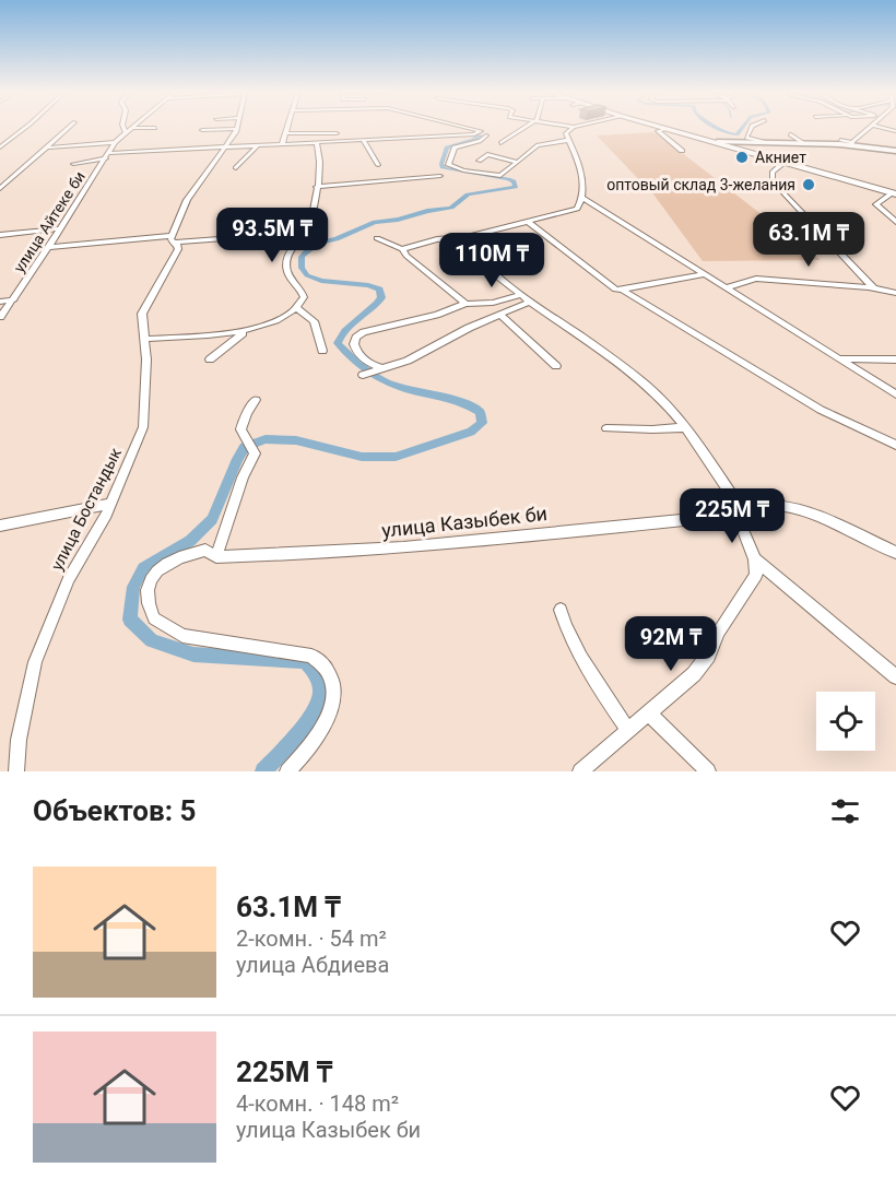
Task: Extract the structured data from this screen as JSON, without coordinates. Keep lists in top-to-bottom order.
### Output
{
  "streets": {
    "street": ["улица Айтеке би", "улица Бостандык", "улица Казыбек би"]
  },
  "places": ["Акниет", "оптовый склад 3-желания"],
  "page": {
    "price": [
      "93.5M ₸",
      "63.1M ₸",
      "110M ₸",
      "225M ₸",
      "92M ₸"
    ],
    "heading": "Объектов: 5",
    "list": [
      {
        "name": "63.1M ₸",
        "note": "2-комн. · 54 m² · улица Абдиева"
      },
      {
        "name": "225M ₸",
        "note": "4-комн. · 148 m² · улица Казыбек би"
      }
    ]
  }
}
